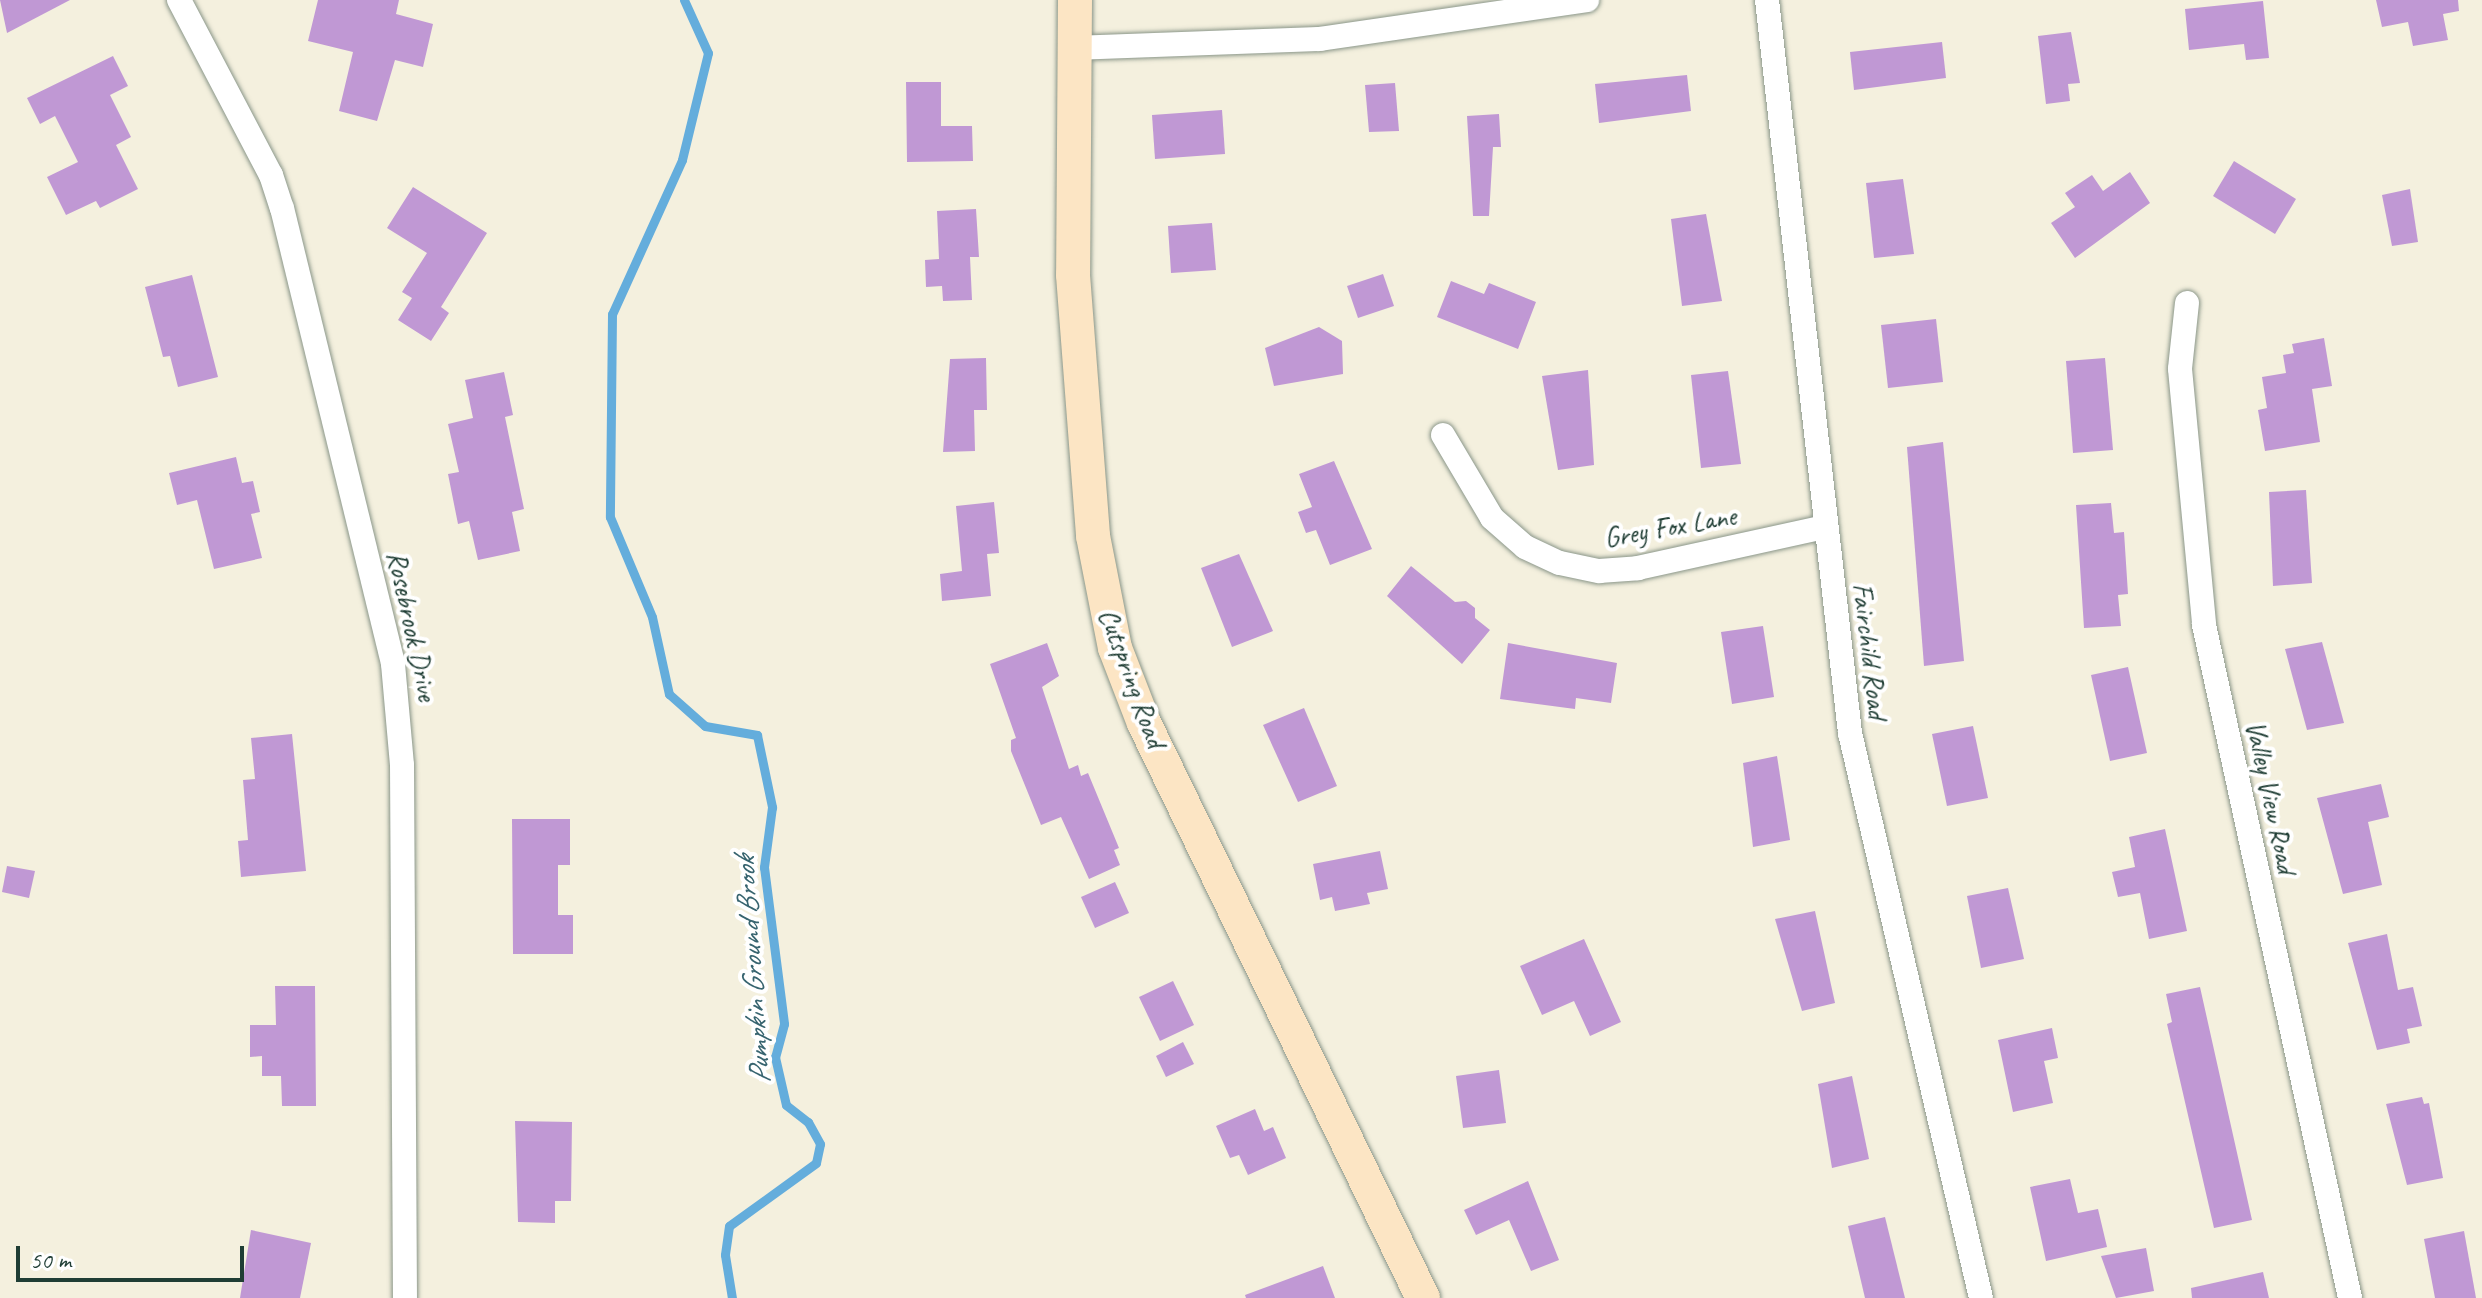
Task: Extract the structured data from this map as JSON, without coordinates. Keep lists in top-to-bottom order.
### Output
{
  "streets": {
    "street": [
      "Grey Fox Lane",
      "Rosebrook Drive",
      "Fairchild Road",
      "Cutspring Road",
      "Valley View Road"
    ]
  },
  "crossings": [
    ["Grey Fox Lane", "Fairchild Road"]
  ],
  "water": ["Pumpkin Ground Brook"],
  "scale_bar": "50 m"
}
